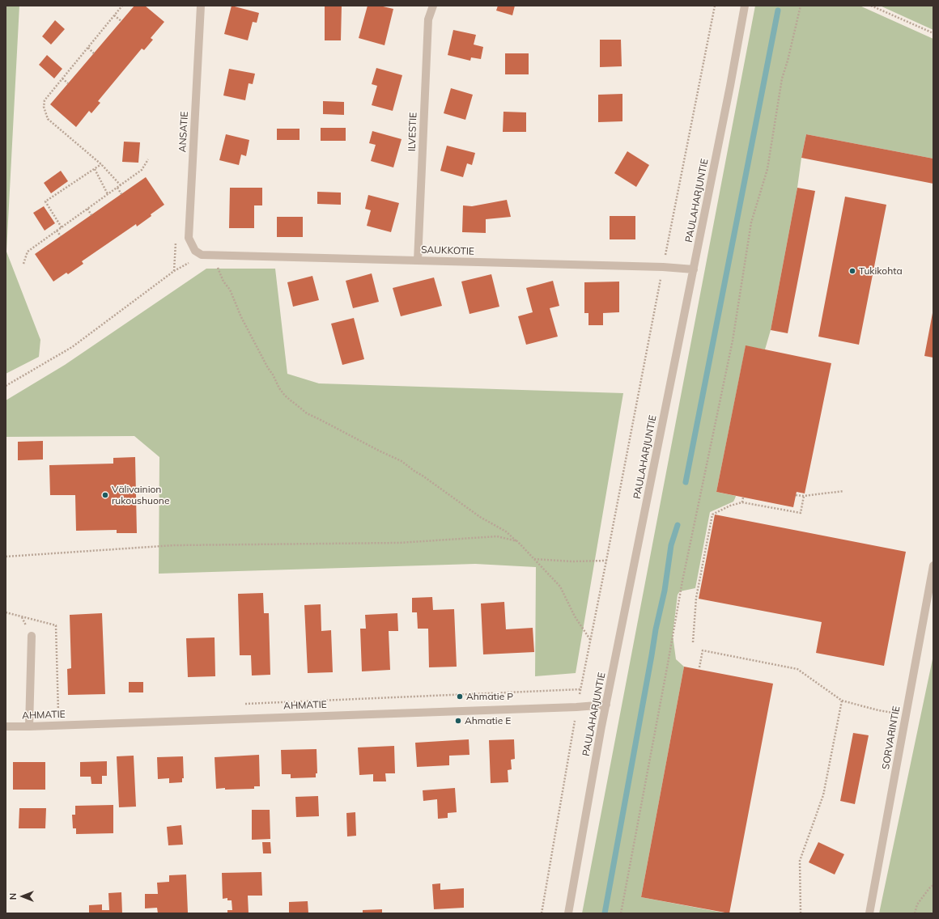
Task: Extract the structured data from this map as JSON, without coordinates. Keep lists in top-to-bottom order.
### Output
{
  "streets": {
    "street": [
      "ANSATIE",
      "ILVESTIE",
      "PAULAHARJUNTIE",
      "SAUKKOTIE",
      "AHMATIE",
      "SORVARINTIE"
    ]
  },
  "crossings": [
    ["ANSATIE", "SAUKKOTIE"],
    ["ILVESTIE", "SAUKKOTIE"],
    ["PAULAHARJUNTIE", "SAUKKOTIE"],
    ["PAULAHARJUNTIE", "AHMATIE"]
  ],
  "places": [
    "Tukikohta",
    "Välivainion rukoushuone",
    "Ahmatie P",
    "Ahmatie E"
  ],
  "north": "left"
}
